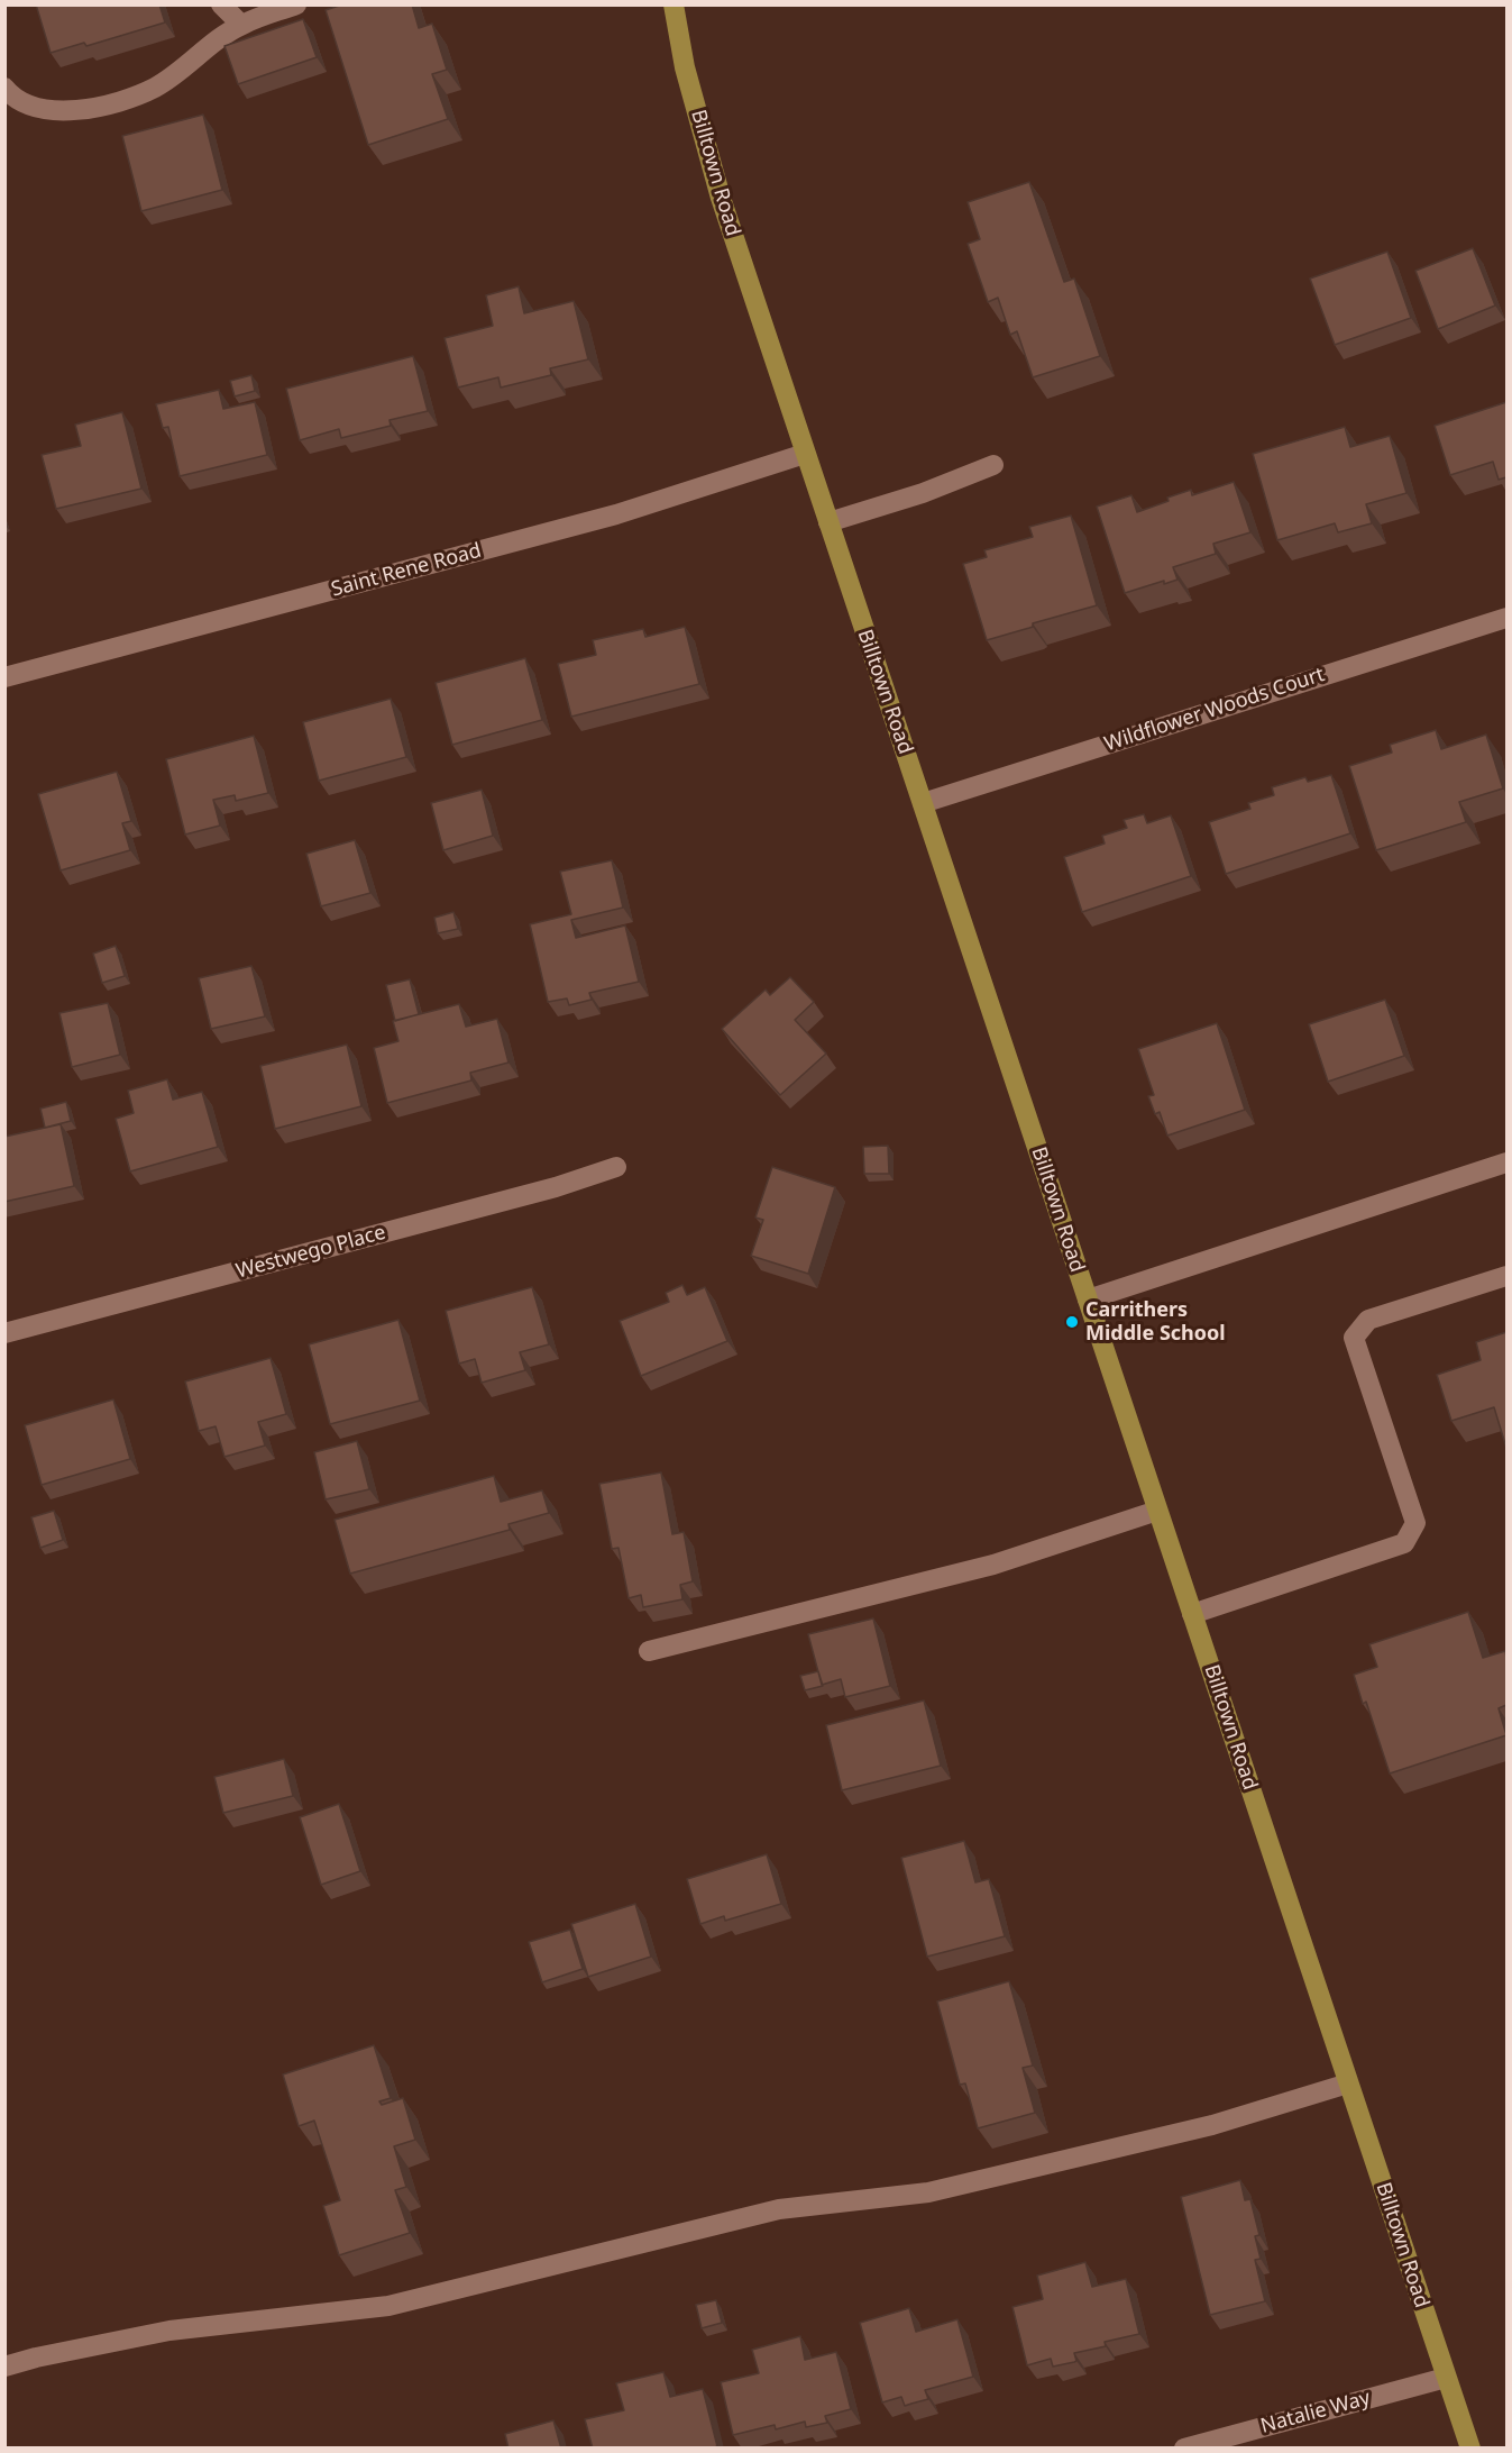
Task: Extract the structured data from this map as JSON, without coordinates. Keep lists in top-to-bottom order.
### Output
{
  "streets": {
    "main road": ["Billtown Road"],
    "street": [
      "Saint Rene Road",
      "Wildflower Woods Court",
      "Westwego Place",
      "Natalie Way"
    ]
  },
  "crossings": [
    ["Billtown Road", "Saint Rene Road"],
    ["Billtown Road", "Wildflower Woods Court"],
    ["Billtown Road", "Natalie Way"]
  ],
  "places": ["Carrithers Middle School"]
}
